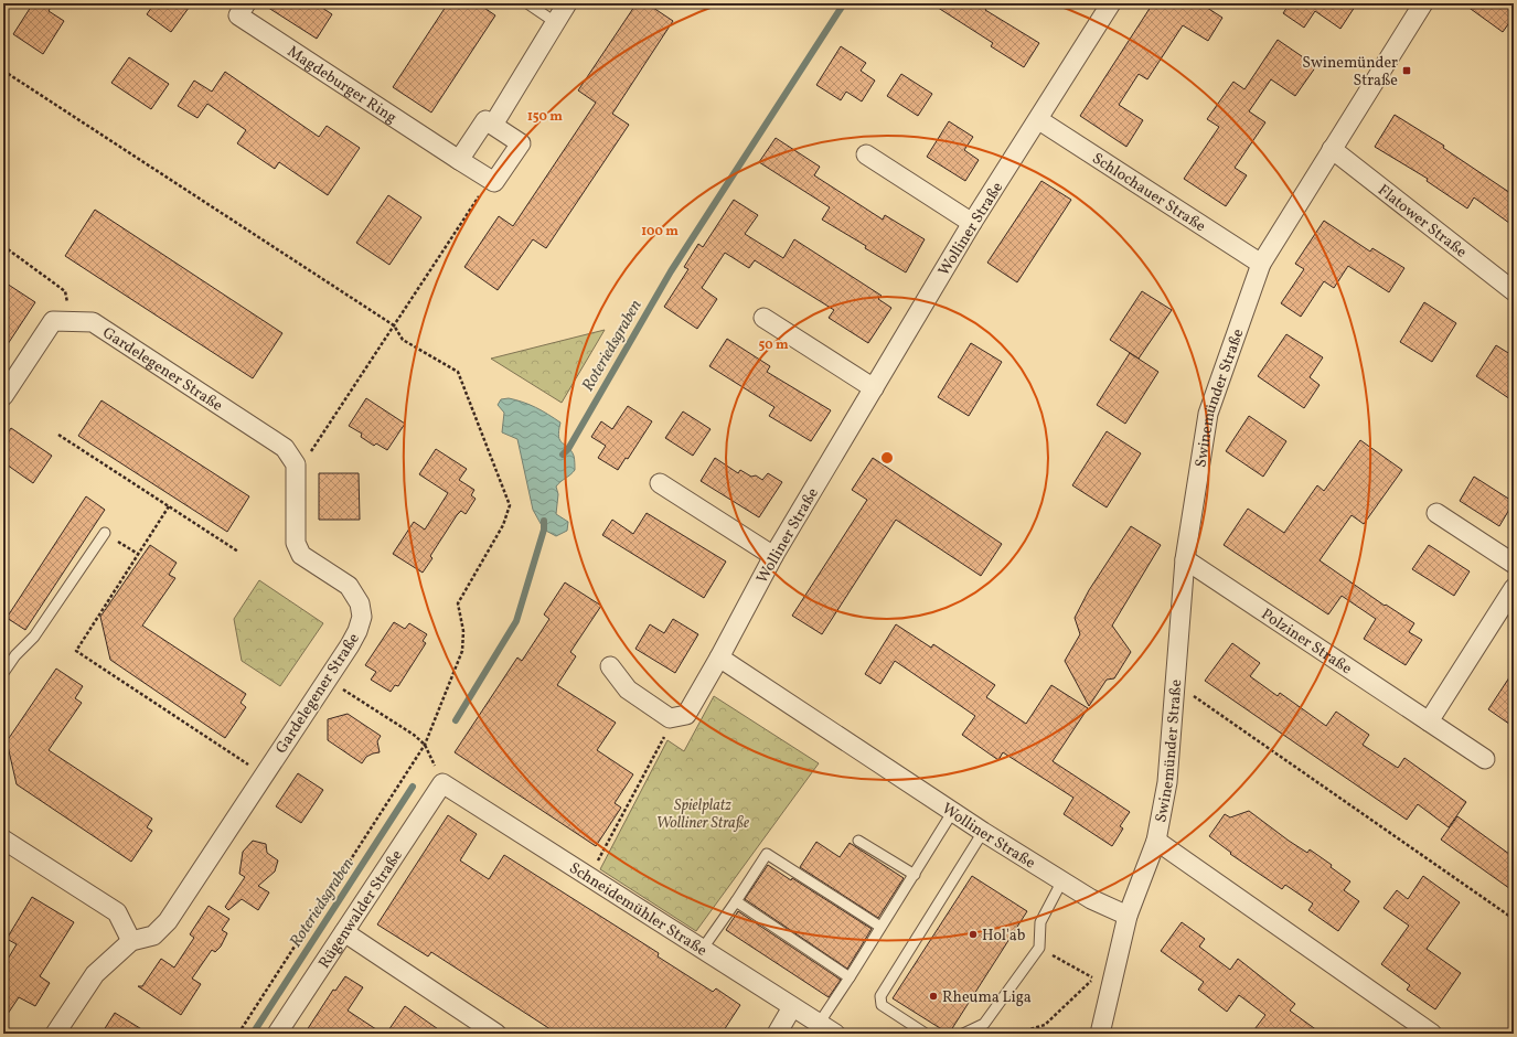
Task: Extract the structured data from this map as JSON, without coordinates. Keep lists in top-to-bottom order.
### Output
{
  "streets": {
    "street": [
      "Magdeburger Ring",
      "Schlochauer Straße",
      "Flatower Straße",
      "Wolliner Straße",
      "Gardelegener Straße",
      "Swinemünder Straße",
      "Polziner Straße",
      "Rügenwalder Straße",
      "Schneidemühler Straße"
    ]
  },
  "crossings": [
    ["Schlochauer Straße", "Wolliner Straße"],
    ["Schlochauer Straße", "Swinemünder Straße"],
    ["Flatower Straße", "Swinemünder Straße"],
    ["Wolliner Straße", "Swinemünder Straße"],
    ["Swinemünder Straße", "Polziner Straße"],
    ["Rügenwalder Straße", "Schneidemühler Straße"]
  ],
  "water": ["Roteriedsgraben"],
  "parks": ["Spielplatz Wolliner Straße"],
  "places": {
    "transit": ["Swinemünder Straße"],
    "other": ["Hol'ab", "Rheuma Liga"]
  },
  "rings": ["150 m", "100 m", "50 m"]
}
